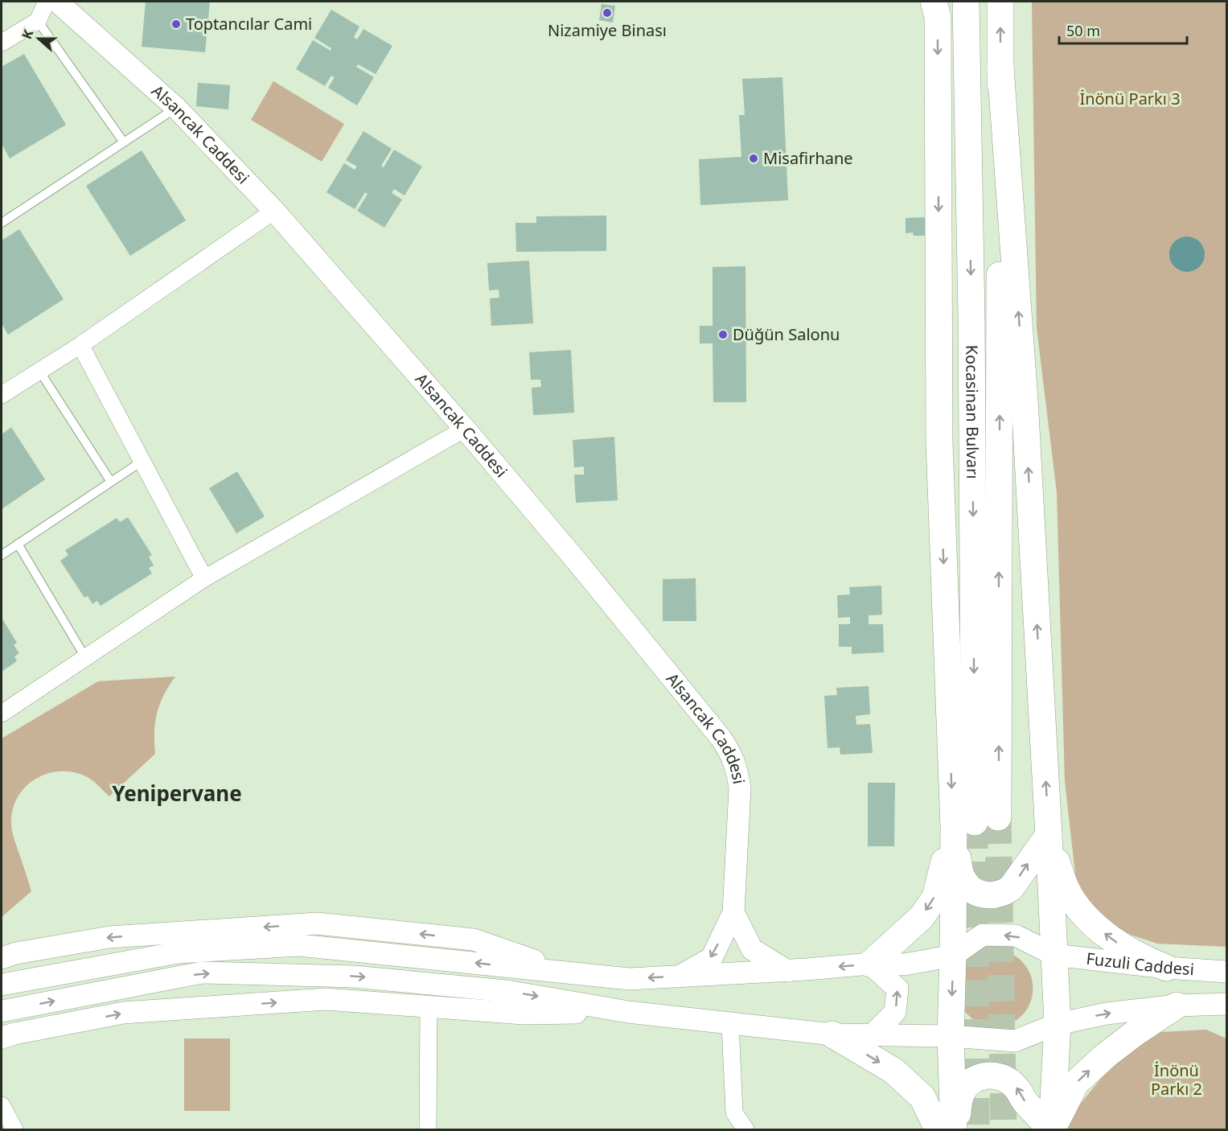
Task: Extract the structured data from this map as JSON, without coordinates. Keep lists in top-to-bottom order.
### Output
{
  "streets": {
    "highway": ["Kocasinan Bulvarı"],
    "street": ["Alsancak Caddesi", "Fuzuli Caddesi"]
  },
  "districts": ["Yenipervane"],
  "parks": ["İnönü Parkı 3", "İnönü Parkı 2"],
  "places": [
    "Nizamiye Binası",
    "Toptancılar Cami",
    "Misafirhane",
    "Düğün Salonu"
  ],
  "scale_bar": "50 m",
  "north": "left"
}
